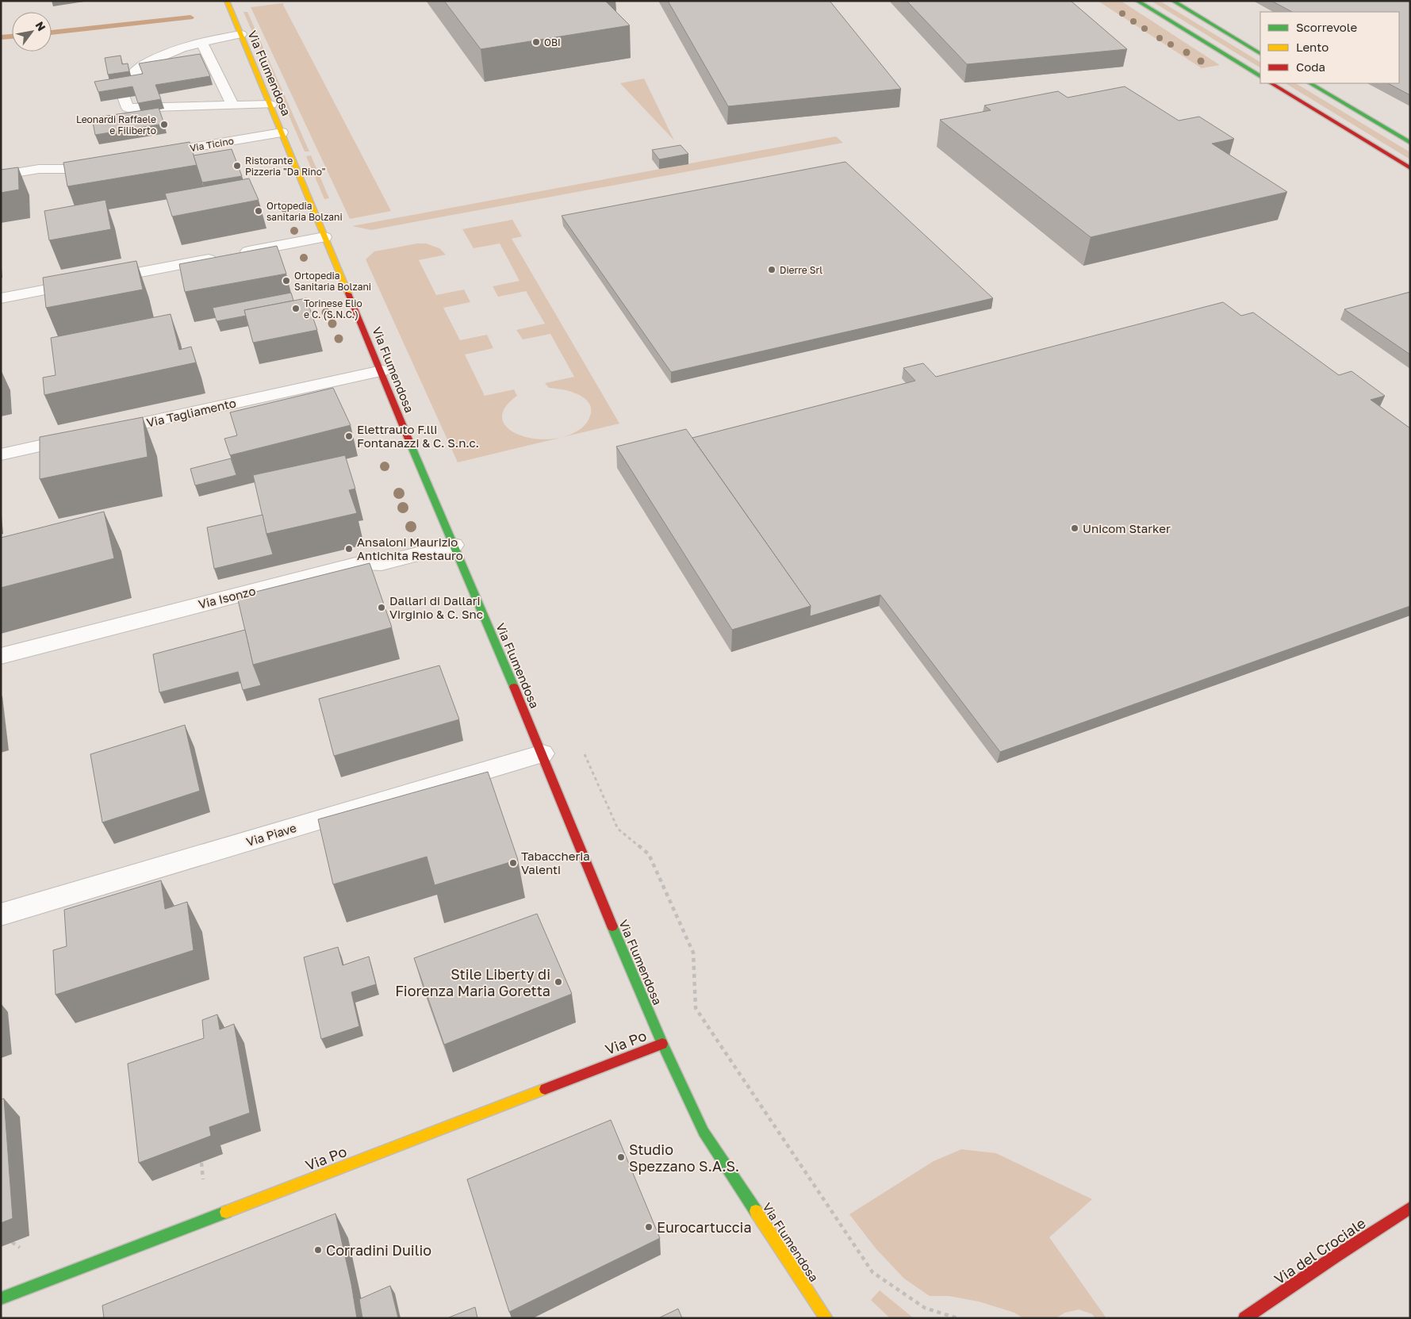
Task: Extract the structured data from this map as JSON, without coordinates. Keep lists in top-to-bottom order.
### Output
{
  "streets": {
    "street": [
      "Via Flumendosa",
      "Via Ticino",
      "Via Tagliamento",
      "Via Isonzo",
      "Via Piave",
      "Via Po",
      "Via del Crociale"
    ]
  },
  "crossings": [
    ["Via Flumendosa", "Via Ticino"],
    ["Via Flumendosa", "Via Tagliamento"],
    ["Via Flumendosa", "Via Isonzo"],
    ["Via Flumendosa", "Via Piave"],
    ["Via Flumendosa", "Via Po"]
  ],
  "places": [
    "OBI",
    "Leonardi Raffaele e Filiberto",
    "Ristorante Pizzeria \"Da Rino\"",
    "Ortopedia sanitaria Bolzani",
    "Dierre Srl",
    "Ortopedia Sanitaria Bolzani",
    "Torinese Elio e C. (S.N.C.)",
    "Elettrauto F.lli Fontanazzi & C. S.n.c.",
    "Unicom Starker",
    "Ansaloni Maurizio Antichita Restauro",
    "Dallari di Dallari Virginio & C. Snc",
    "Tabaccheria Valenti",
    "Stile Liberty di Fiorenza Maria Goretta",
    "Studio Spezzano S.A.S.",
    "Eurocartuccia",
    "Corradini Duilio"
  ],
  "legend": ["Scorrevole", "Lento", "Coda"],
  "north": "top right"
}
